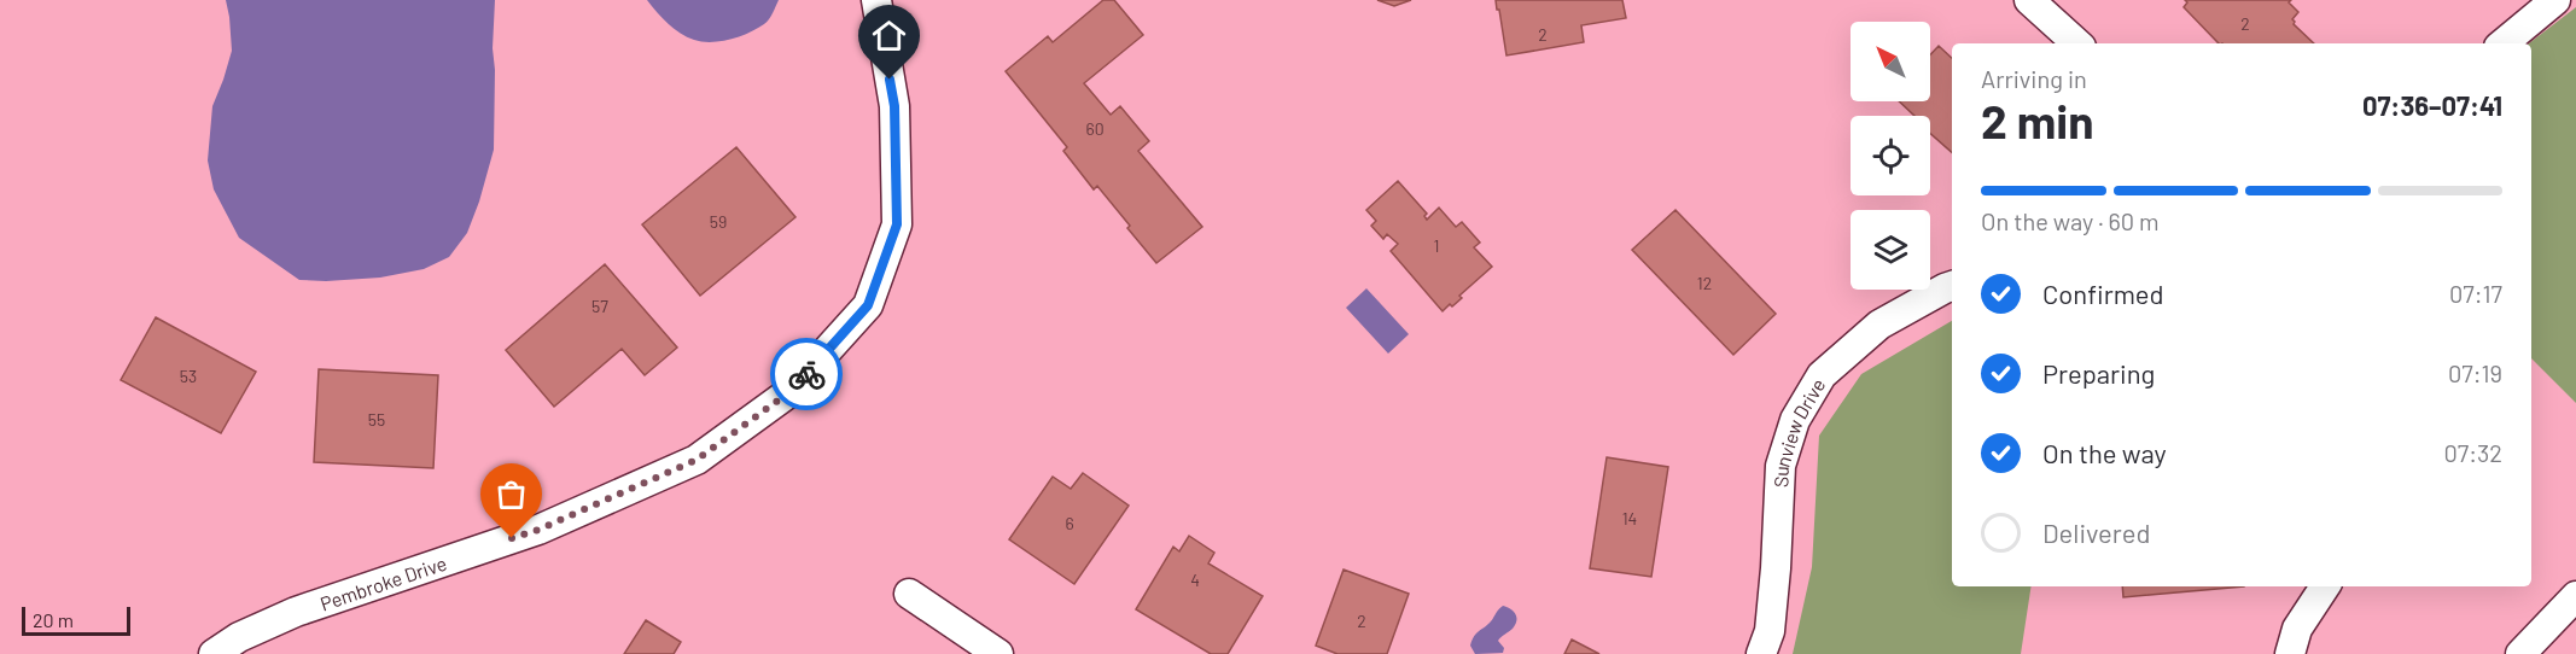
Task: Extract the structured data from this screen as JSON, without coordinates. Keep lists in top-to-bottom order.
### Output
{
  "streets": {
    "street": ["Sunview Drive", "Pembroke Drive"]
  },
  "house_numbers": [
    "2",
    "2",
    "60",
    "59",
    "1",
    "12",
    "57",
    "53",
    "55",
    "14",
    "6",
    "4",
    "2"
  ],
  "scale_bar": "20 m",
  "north": "top left",
  "page": {
    "heading": ["2 min", "Arriving in", "07:36–07:41"],
    "bar": "On the way · 60 m",
    "list": [
      ["Confirmed", "07:17"],
      ["Preparing", "07:19"],
      ["On the way", "07:32"],
      "Delivered"
    ],
    "scale": "20 m"
  }
}
